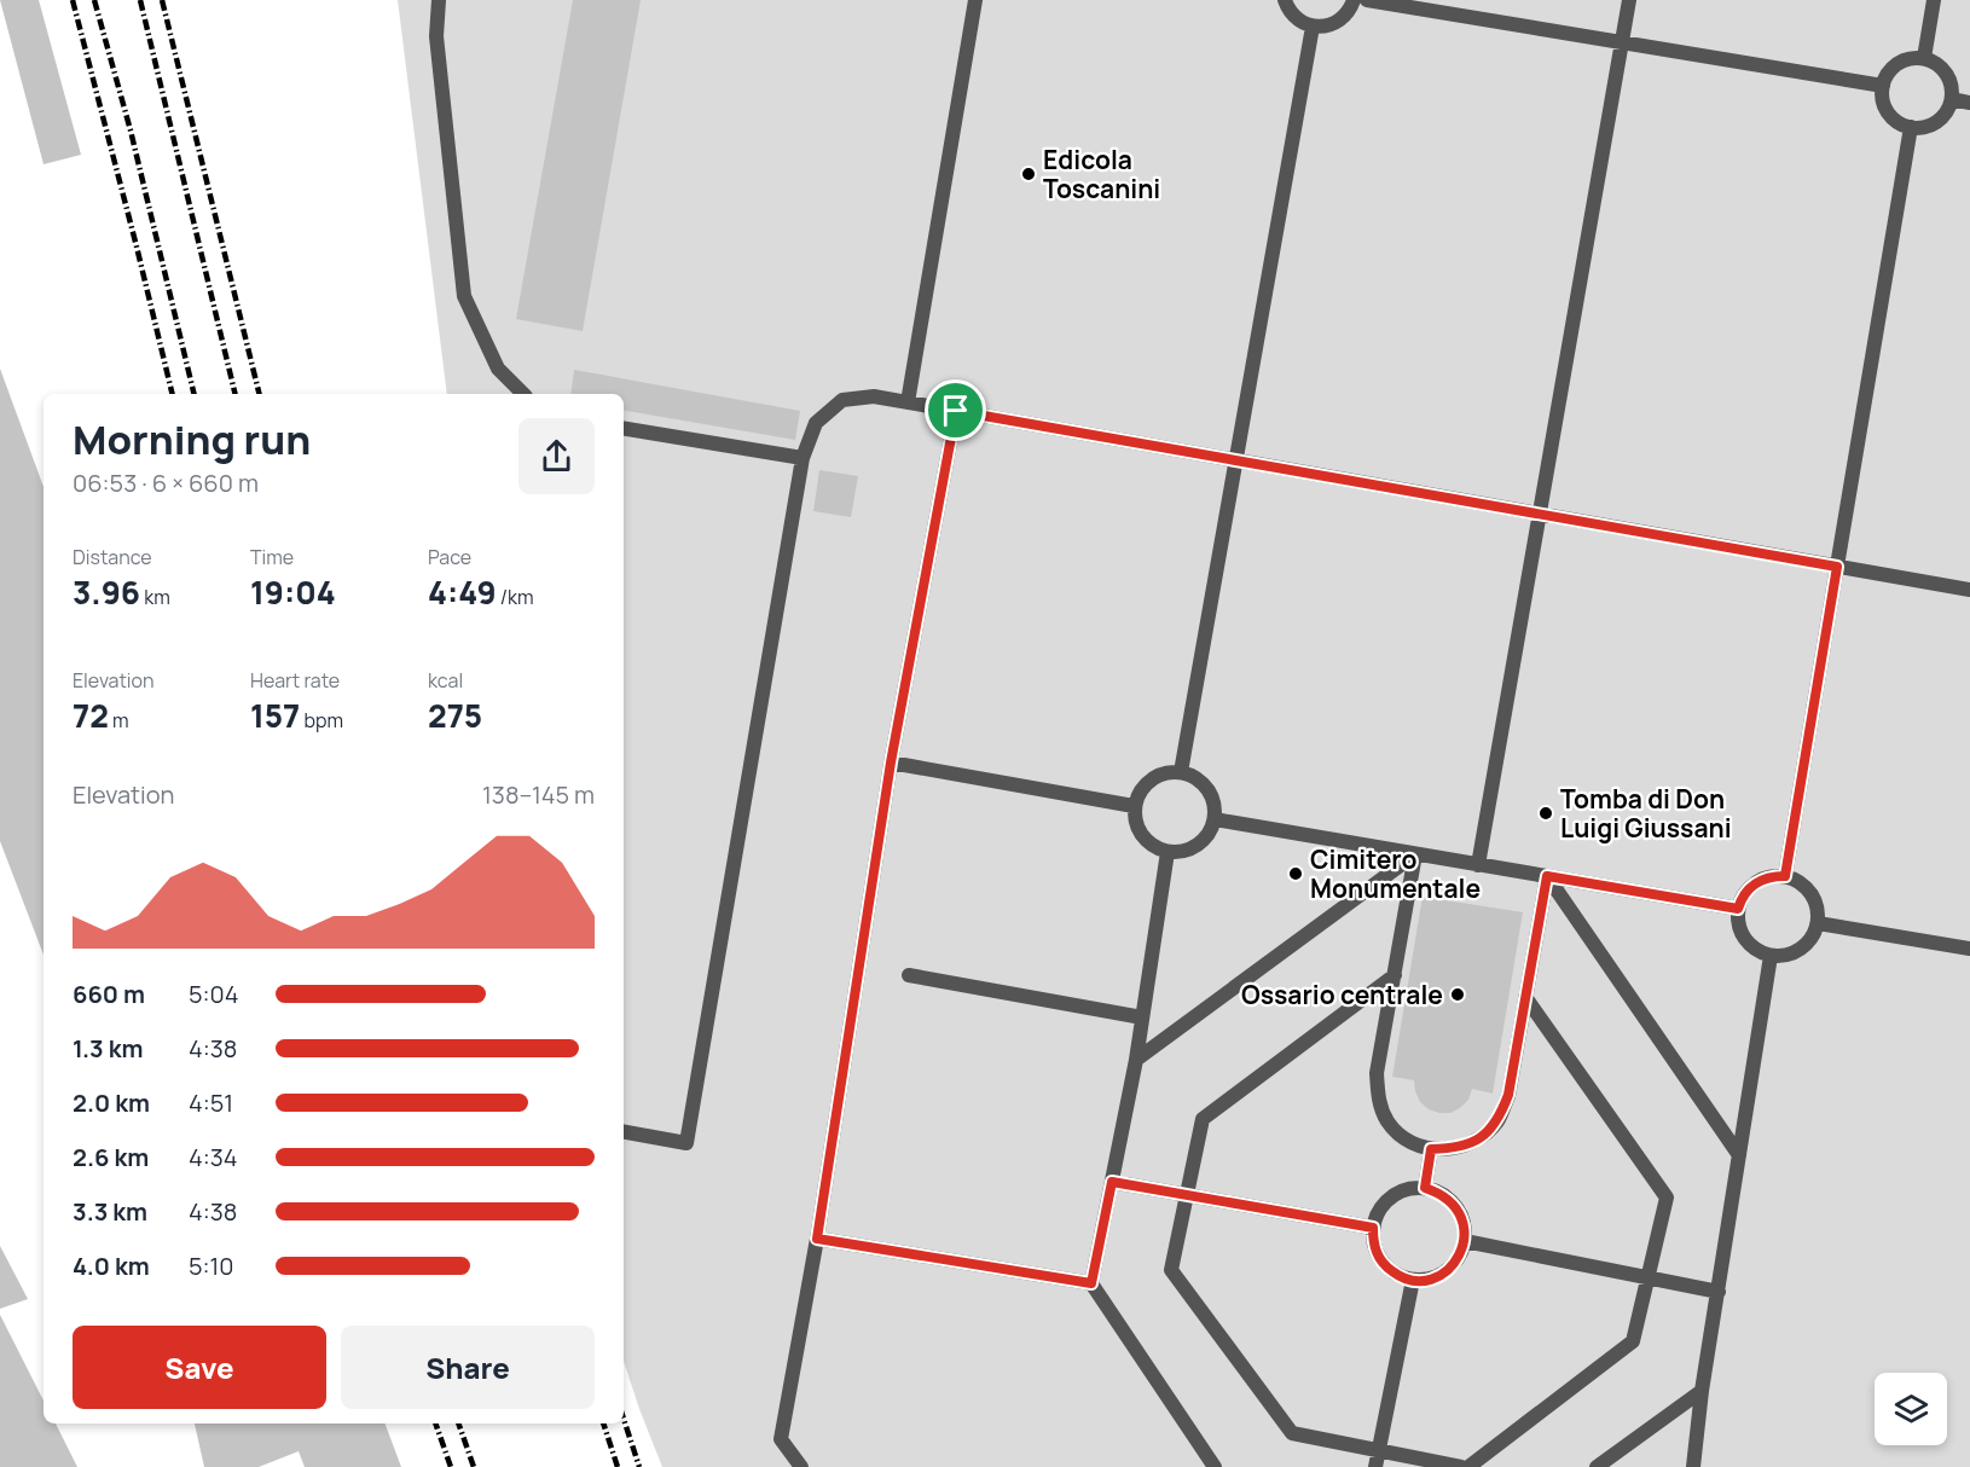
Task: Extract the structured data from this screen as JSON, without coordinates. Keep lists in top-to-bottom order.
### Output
{
  "places": [
    "Edicola Toscanini",
    "Tomba di Don Luigi Giussani",
    "Cimitero Monumentale",
    "Ossario centrale"
  ],
  "page": {
    "heading": ["Morning run", "06:53 · 6 × 660 m"],
    "stats": [
      ["Distance", "3.96 km"],
      ["Time", "19:04"],
      ["Pace", "4:49 /km"],
      ["Elevation", "72 m"],
      ["Heart rate", "157 bpm"],
      ["kcal", "275"]
    ],
    "chart": ["Elevation", "138–145 m"],
    "list": [
      {
        "name": "660 m",
        "note": "5:04"
      },
      {
        "name": "1.3 km",
        "note": "4:38"
      },
      {
        "name": "2.0 km",
        "note": "4:51"
      },
      {
        "name": "2.6 km",
        "note": "4:34"
      },
      {
        "name": "3.3 km",
        "note": "4:38"
      },
      {
        "name": "4.0 km",
        "note": "5:10"
      }
    ],
    "buttons": ["Save", "Share"]
  }
}
